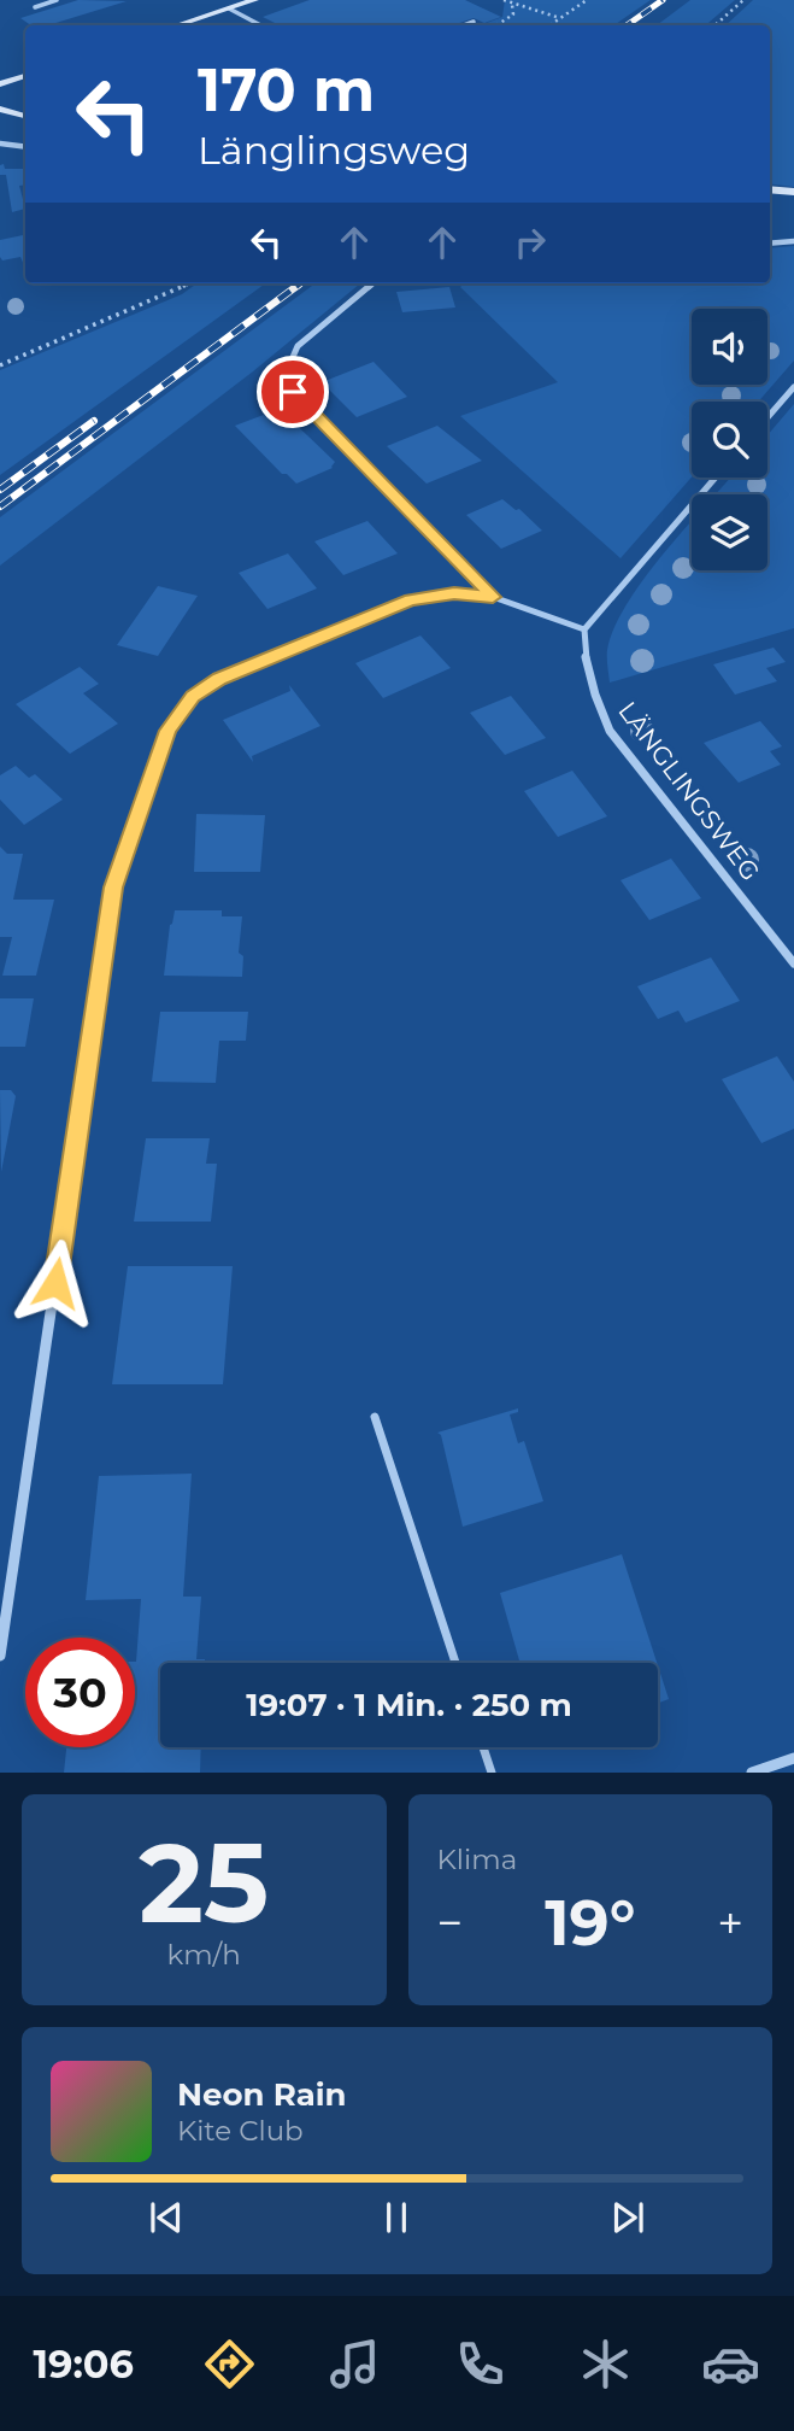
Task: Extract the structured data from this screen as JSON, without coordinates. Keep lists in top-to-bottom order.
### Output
{
  "streets": {
    "street": ["LÄNGLINGSWEG"]
  },
  "page": {
    "turn": ["170 m", "Länglingsweg"],
    "limit": "30",
    "trip": "19:07 · 1 Min. · 250 m",
    "tile": [
      ["25", "km/h"],
      "Klima"
    ],
    "heat": ["−", "19°", "+"],
    "song": ["Neon Rain", "Kite Club"],
    "tabs": "19:06"
  }
}
